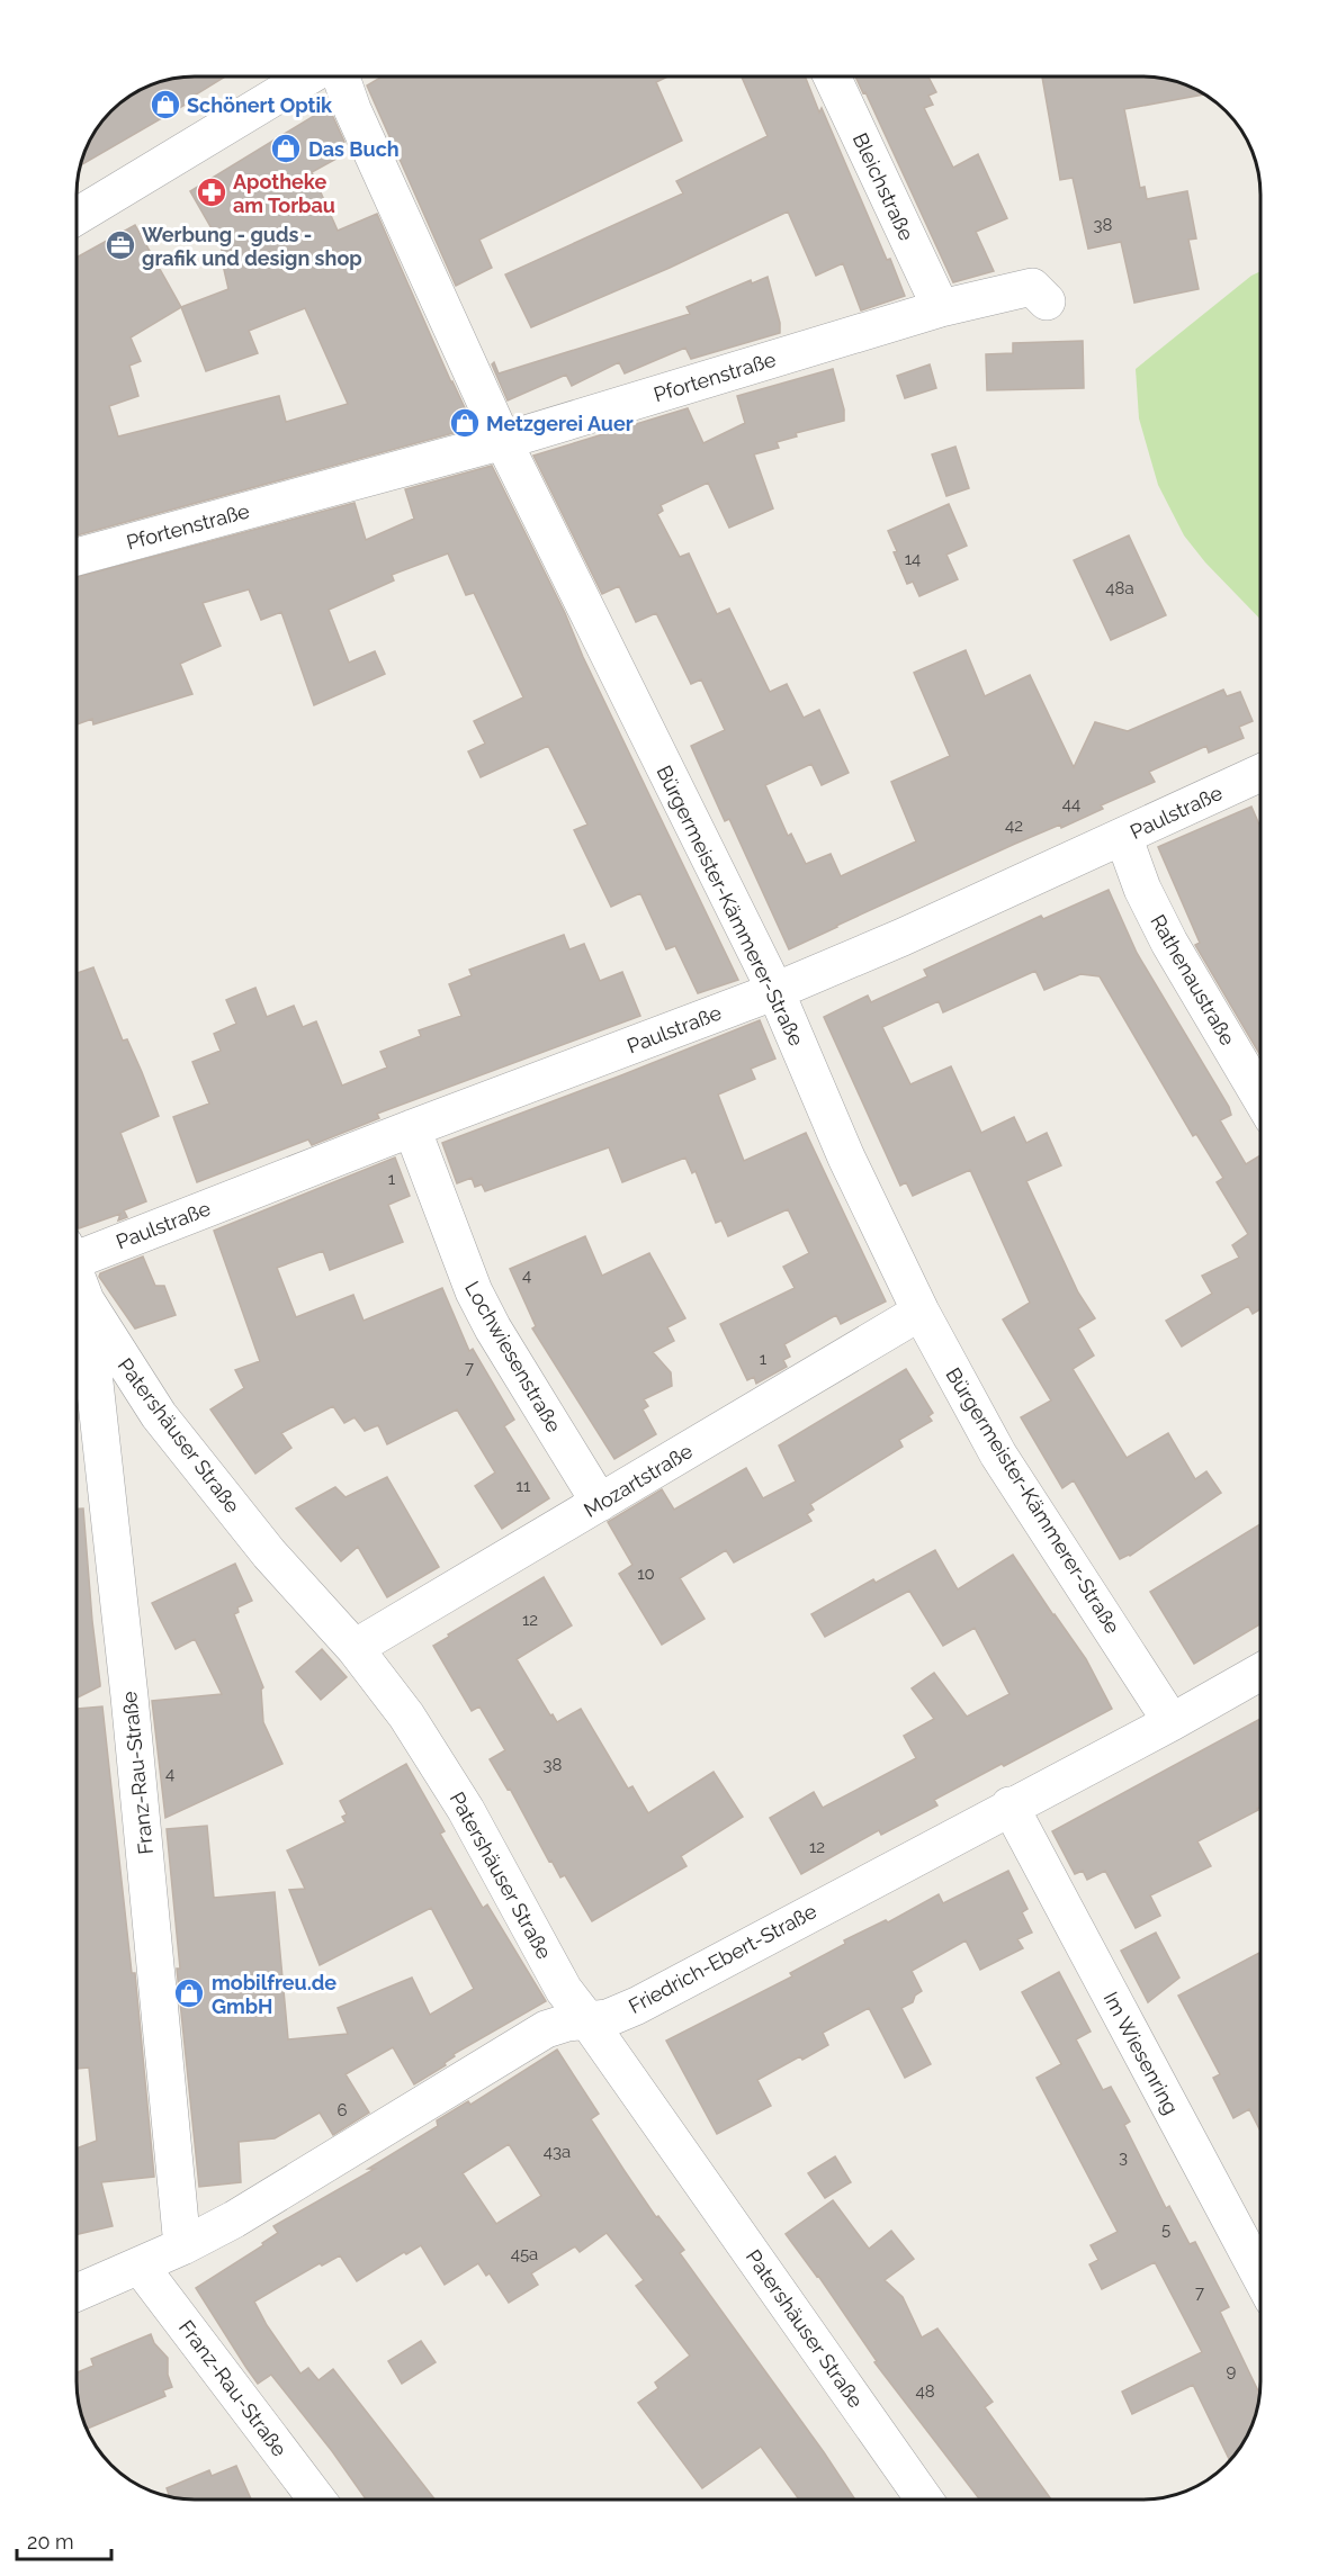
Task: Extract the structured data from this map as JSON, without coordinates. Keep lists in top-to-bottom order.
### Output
{
  "streets": {
    "street": [
      "Bleichstraße",
      "Pfortenstraße",
      "Paulstraße",
      "Bürgermeister-Kämmerer-Straße",
      "Rathenaustraße",
      "Lochwiesenstraße",
      "Patershäuser Straße",
      "Mozartstraße",
      "Franz-Rau-Straße",
      "Friedrich-Ebert-Straße",
      "Im Wiesenring"
    ]
  },
  "crossings": [
    ["Bleichstraße", "Pfortenstraße"],
    ["Pfortenstraße", "Bürgermeister-Kämmerer-Straße"],
    ["Paulstraße", "Bürgermeister-Kämmerer-Straße"],
    ["Paulstraße", "Rathenaustraße"],
    ["Paulstraße", "Lochwiesenstraße"],
    ["Bürgermeister-Kämmerer-Straße", "Mozartstraße"],
    ["Bürgermeister-Kämmerer-Straße", "Friedrich-Ebert-Straße"],
    ["Lochwiesenstraße", "Mozartstraße"],
    ["Patershäuser Straße", "Mozartstraße"],
    ["Patershäuser Straße", "Franz-Rau-Straße"],
    ["Patershäuser Straße", "Friedrich-Ebert-Straße"],
    ["Franz-Rau-Straße", "Friedrich-Ebert-Straße"],
    ["Friedrich-Ebert-Straße", "Im Wiesenring"]
  ],
  "places": {
    "shop": [
      "Schönert Optik",
      "Das Buch",
      "Metzgerei Auer",
      "mobilfreu.de GmbH"
    ],
    "pharmacy": ["Apotheke am Torbau"],
    "office": ["Werbung - guds - grafik und design shop"]
  },
  "house_numbers": [
    "38",
    "14",
    "48a",
    "44",
    "42",
    "1",
    "4",
    "1",
    "7",
    "11",
    "10",
    "12",
    "38",
    "4",
    "12",
    "6",
    "43a",
    "3",
    "5",
    "45a",
    "7",
    "9",
    "48"
  ],
  "scale_bar": "20 m"
}
